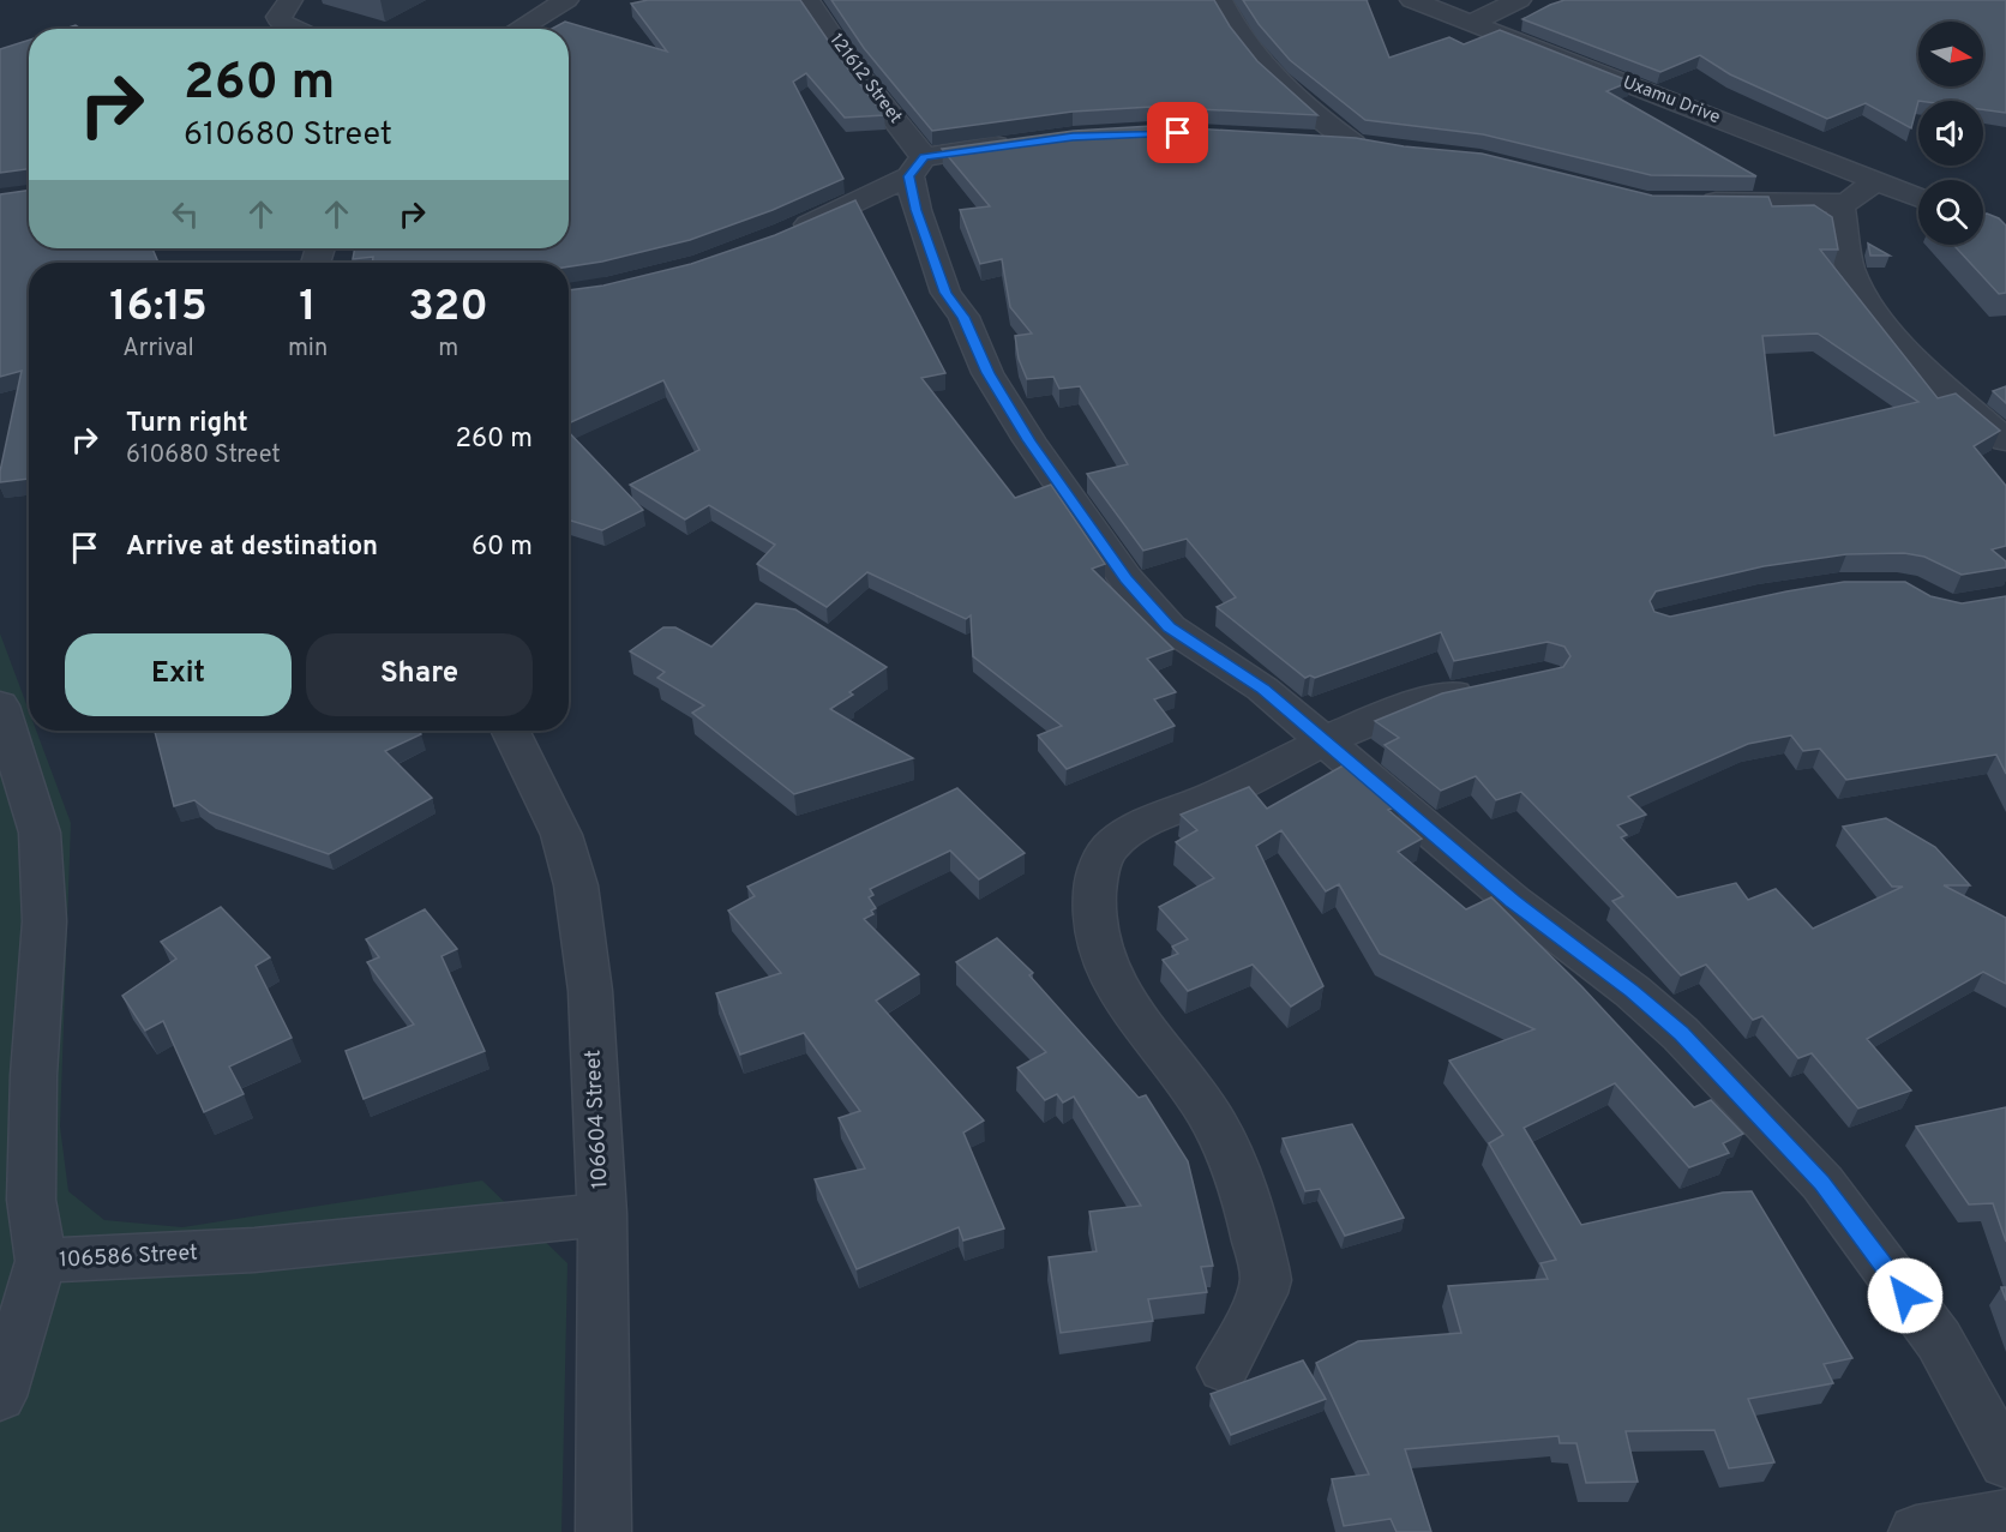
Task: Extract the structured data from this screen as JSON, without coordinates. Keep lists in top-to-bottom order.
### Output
{
  "streets": {
    "street": [
      "121612 Street",
      "Uxamu Drive",
      "106604 Street",
      "106586 Street"
    ]
  },
  "crossings": [
    ["106604 Street", "106586 Street"]
  ],
  "north": "right",
  "page": {
    "turn": ["260 m", "610680 Street"],
    "eta": [
      "16:15",
      "Arrival",
      "1",
      "min",
      "320",
      "m"
    ],
    "list": [
      {
        "name": "Turn right",
        "note": "610680 Street",
        "value": "260 m"
      },
      {
        "name": "Arrive at destination",
        "value": "60 m"
      }
    ],
    "buttons": ["Exit", "Share"]
  }
}
